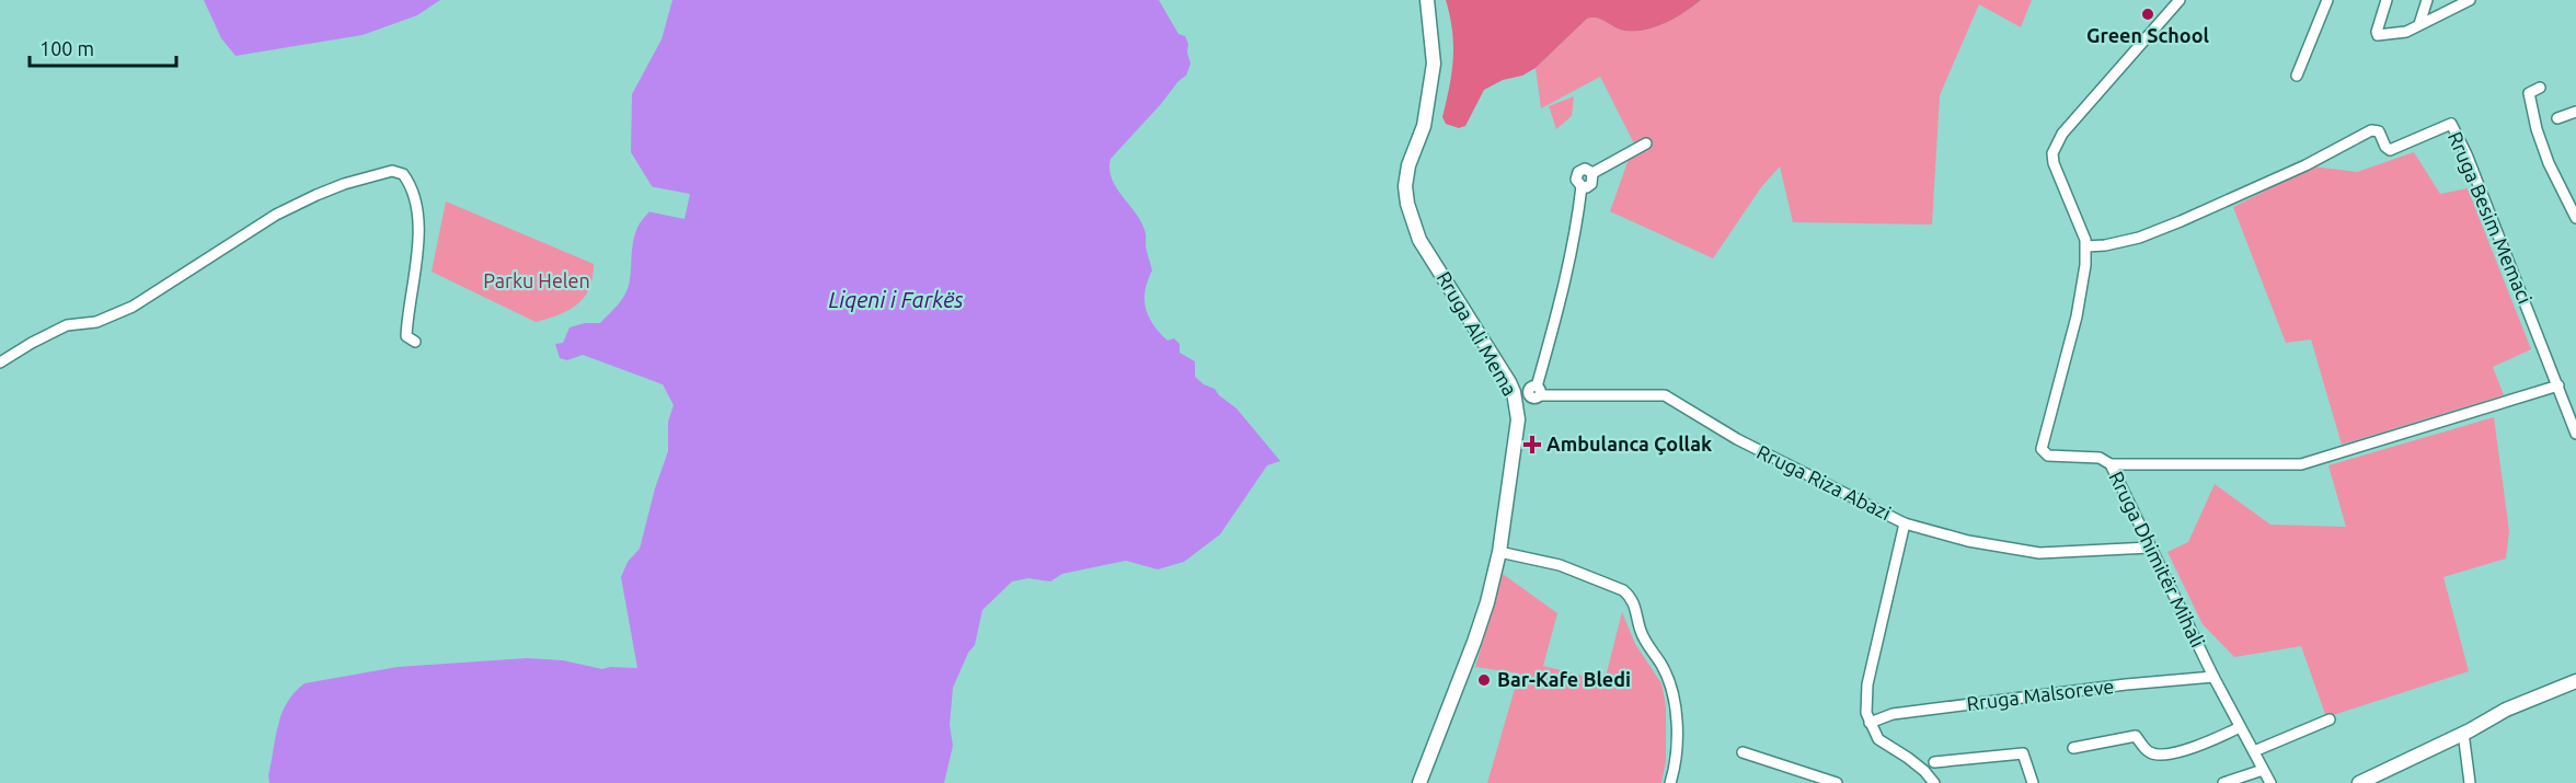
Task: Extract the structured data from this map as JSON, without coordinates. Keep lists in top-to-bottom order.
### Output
{
  "streets": {
    "street": [
      "Rruga Besim Memaci",
      "Rruga Ali Mema",
      "Rruga Riza Abazi",
      "Rruga Dhimitër Mihali",
      "Rruga Malsoreve"
    ]
  },
  "crossings": [
    ["Rruga Besim Memaci", "Rruga Dhimitër Mihali"],
    ["Rruga Riza Abazi", "Rruga Malsoreve"],
    ["Rruga Dhimitër Mihali", "Rruga Malsoreve"]
  ],
  "water": ["Liqeni i Farkës"],
  "parks": ["Parku Helen"],
  "places": {
    "other": ["Green School", "Bar-Kafe Bledi"],
    "health": ["Ambulanca Çollak"]
  },
  "scale_bar": "100 m"
}
